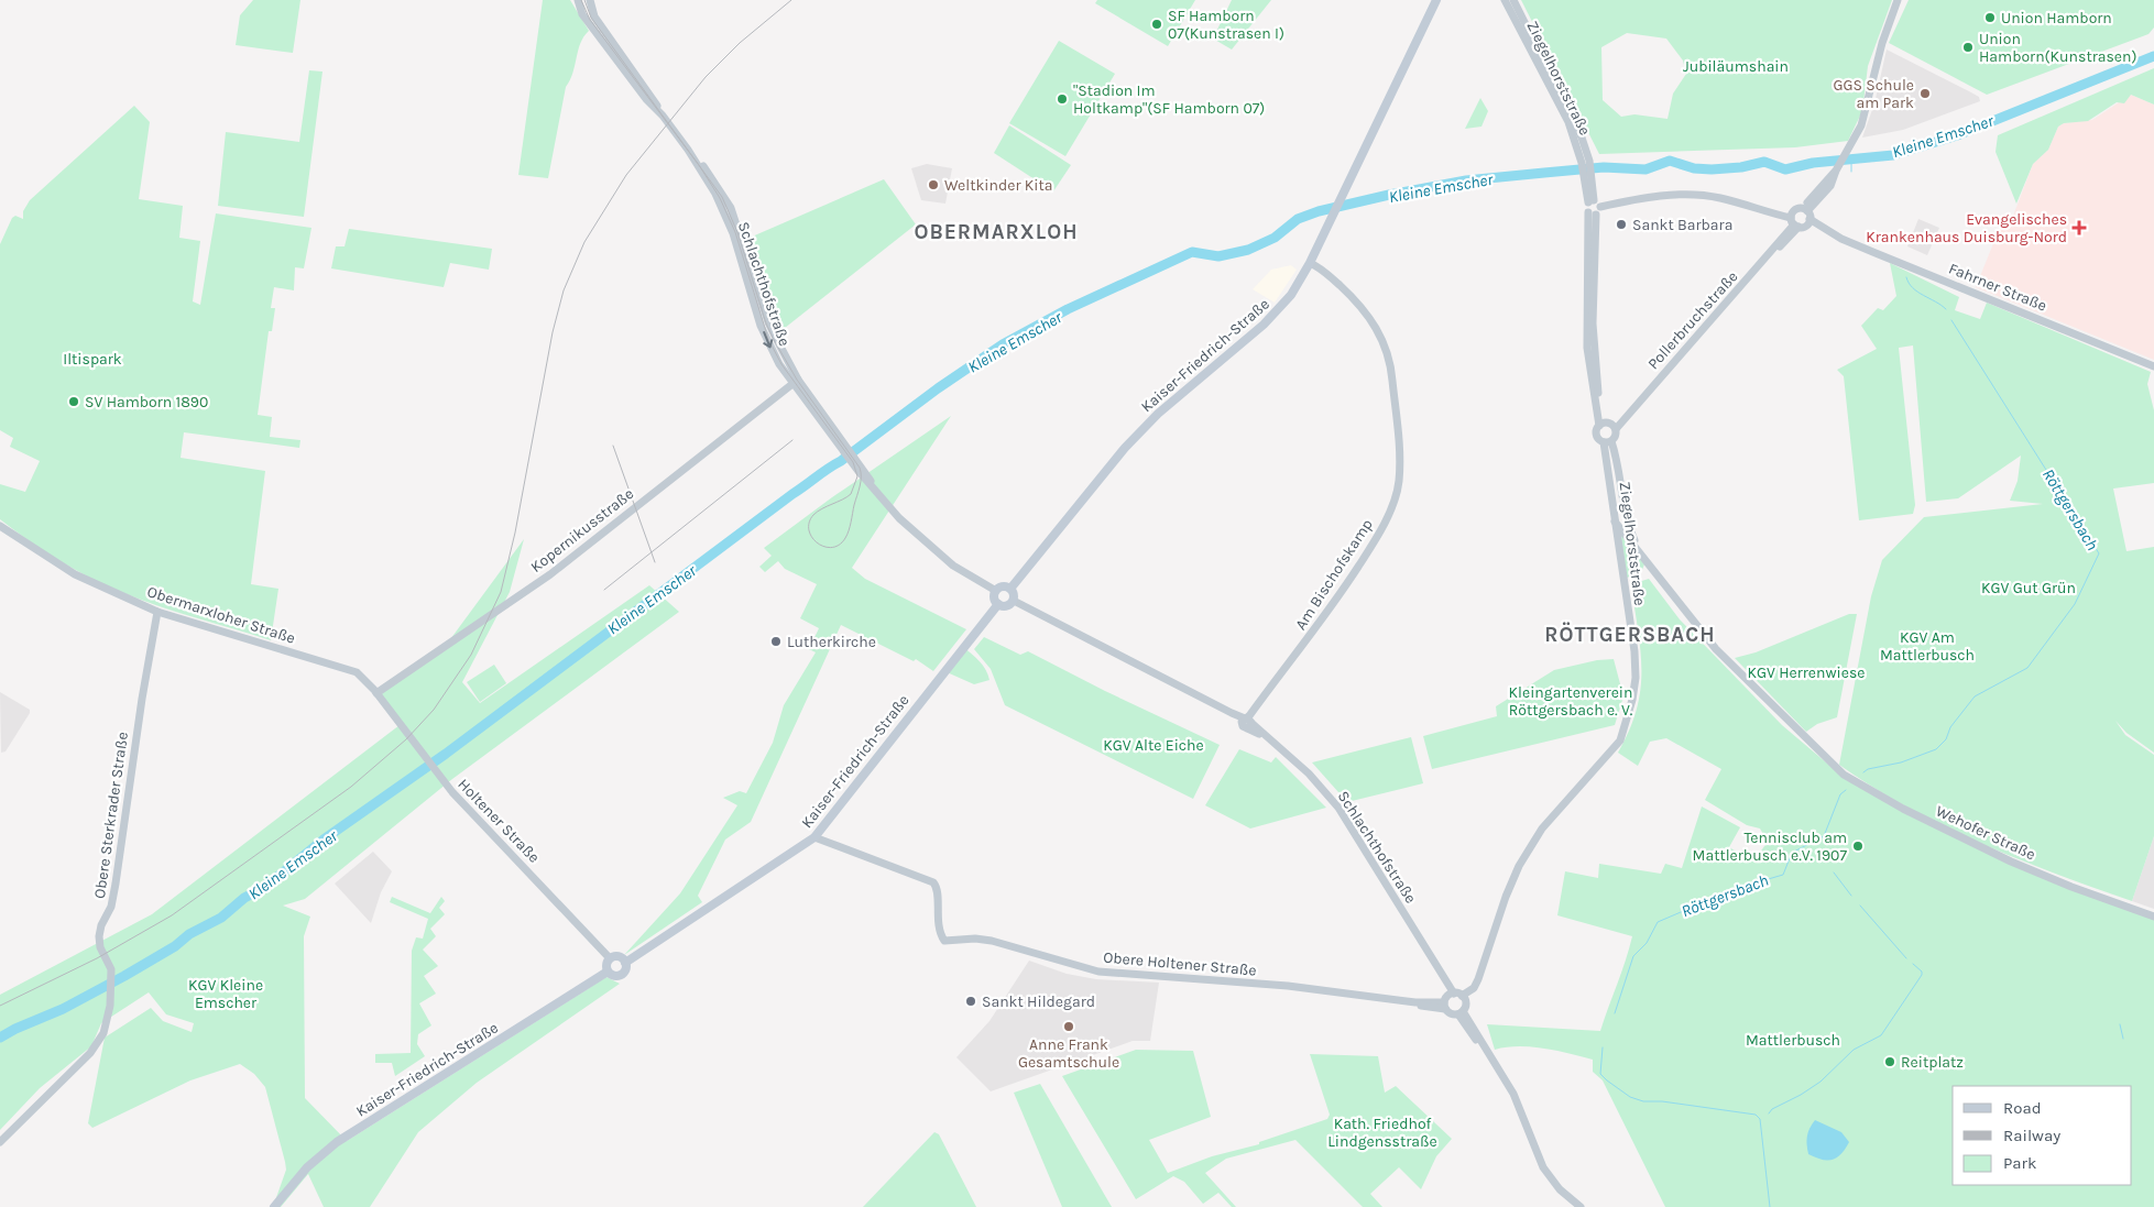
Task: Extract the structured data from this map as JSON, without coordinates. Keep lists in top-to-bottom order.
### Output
{
  "streets": {
    "main road": ["Kaiser-Friedrich-Straße"],
    "street": [
      "Ziegelhorststraße",
      "Schlachthofstraße",
      "Fahrner Straße",
      "Pollerbruchstraße",
      "Kopernikusstraße",
      "Am Bischofskamp",
      "Obermarxloher Straße",
      "Obere Sterkrader Straße",
      "Holtener Straße",
      "Wehofer Straße",
      "Obere Holtener Straße"
    ]
  },
  "crossings": [
    ["Ziegelhorststraße", "Schlachthofstraße"],
    ["Ziegelhorststraße", "Pollerbruchstraße"],
    ["Ziegelhorststraße", "Obere Holtener Straße"],
    ["Schlachthofstraße", "Kaiser-Friedrich-Straße"],
    ["Schlachthofstraße", "Kopernikusstraße"],
    ["Schlachthofstraße", "Am Bischofskamp"],
    ["Kaiser-Friedrich-Straße", "Am Bischofskamp"],
    ["Kaiser-Friedrich-Straße", "Holtener Straße"],
    ["Kaiser-Friedrich-Straße", "Obere Holtener Straße"],
    ["Kopernikusstraße", "Obermarxloher Straße"],
    ["Kopernikusstraße", "Holtener Straße"],
    ["Obermarxloher Straße", "Obere Sterkrader Straße"],
    ["Obermarxloher Straße", "Holtener Straße"]
  ],
  "districts": ["OBERMARXLOH", "RÖTTGERSBACH"],
  "water": ["Kleine Emscher", "Röttgersbach"],
  "parks": [
    "Jubiläumshain",
    "Iltispark",
    "KGV Gut Grün",
    "KGV Am Mattlerbusch",
    "KGV Herrenwiese",
    "Kleingartenverein Röttgersbach e. V.",
    "KGV Alte Eiche",
    "KGV Kleine Emscher",
    "Mattlerbusch",
    "Kath. Friedhof Lindgensstraße"
  ],
  "places": {
    "other": [
      "Union Hamborn",
      "SF Hamborn 07(Kunstrasen I)",
      "Union Hamborn(Kunstrasen)",
      "GGS Schule am Park",
      "\"Stadion Im Holtkamp\"(SF Hamborn 07)",
      "Weltkinder Kita",
      "Sankt Barbara",
      "SV Hamborn 1890",
      "Lutherkirche",
      "Tennisclub am Mattlerbusch e.V. 1907",
      "Sankt Hildegard",
      "Anne Frank Gesamtschule",
      "Reitplatz"
    ],
    "health": ["Evangelisches Krankenhaus Duisburg-Nord"]
  },
  "legend": ["Road", "Railway", "Park"]
}
